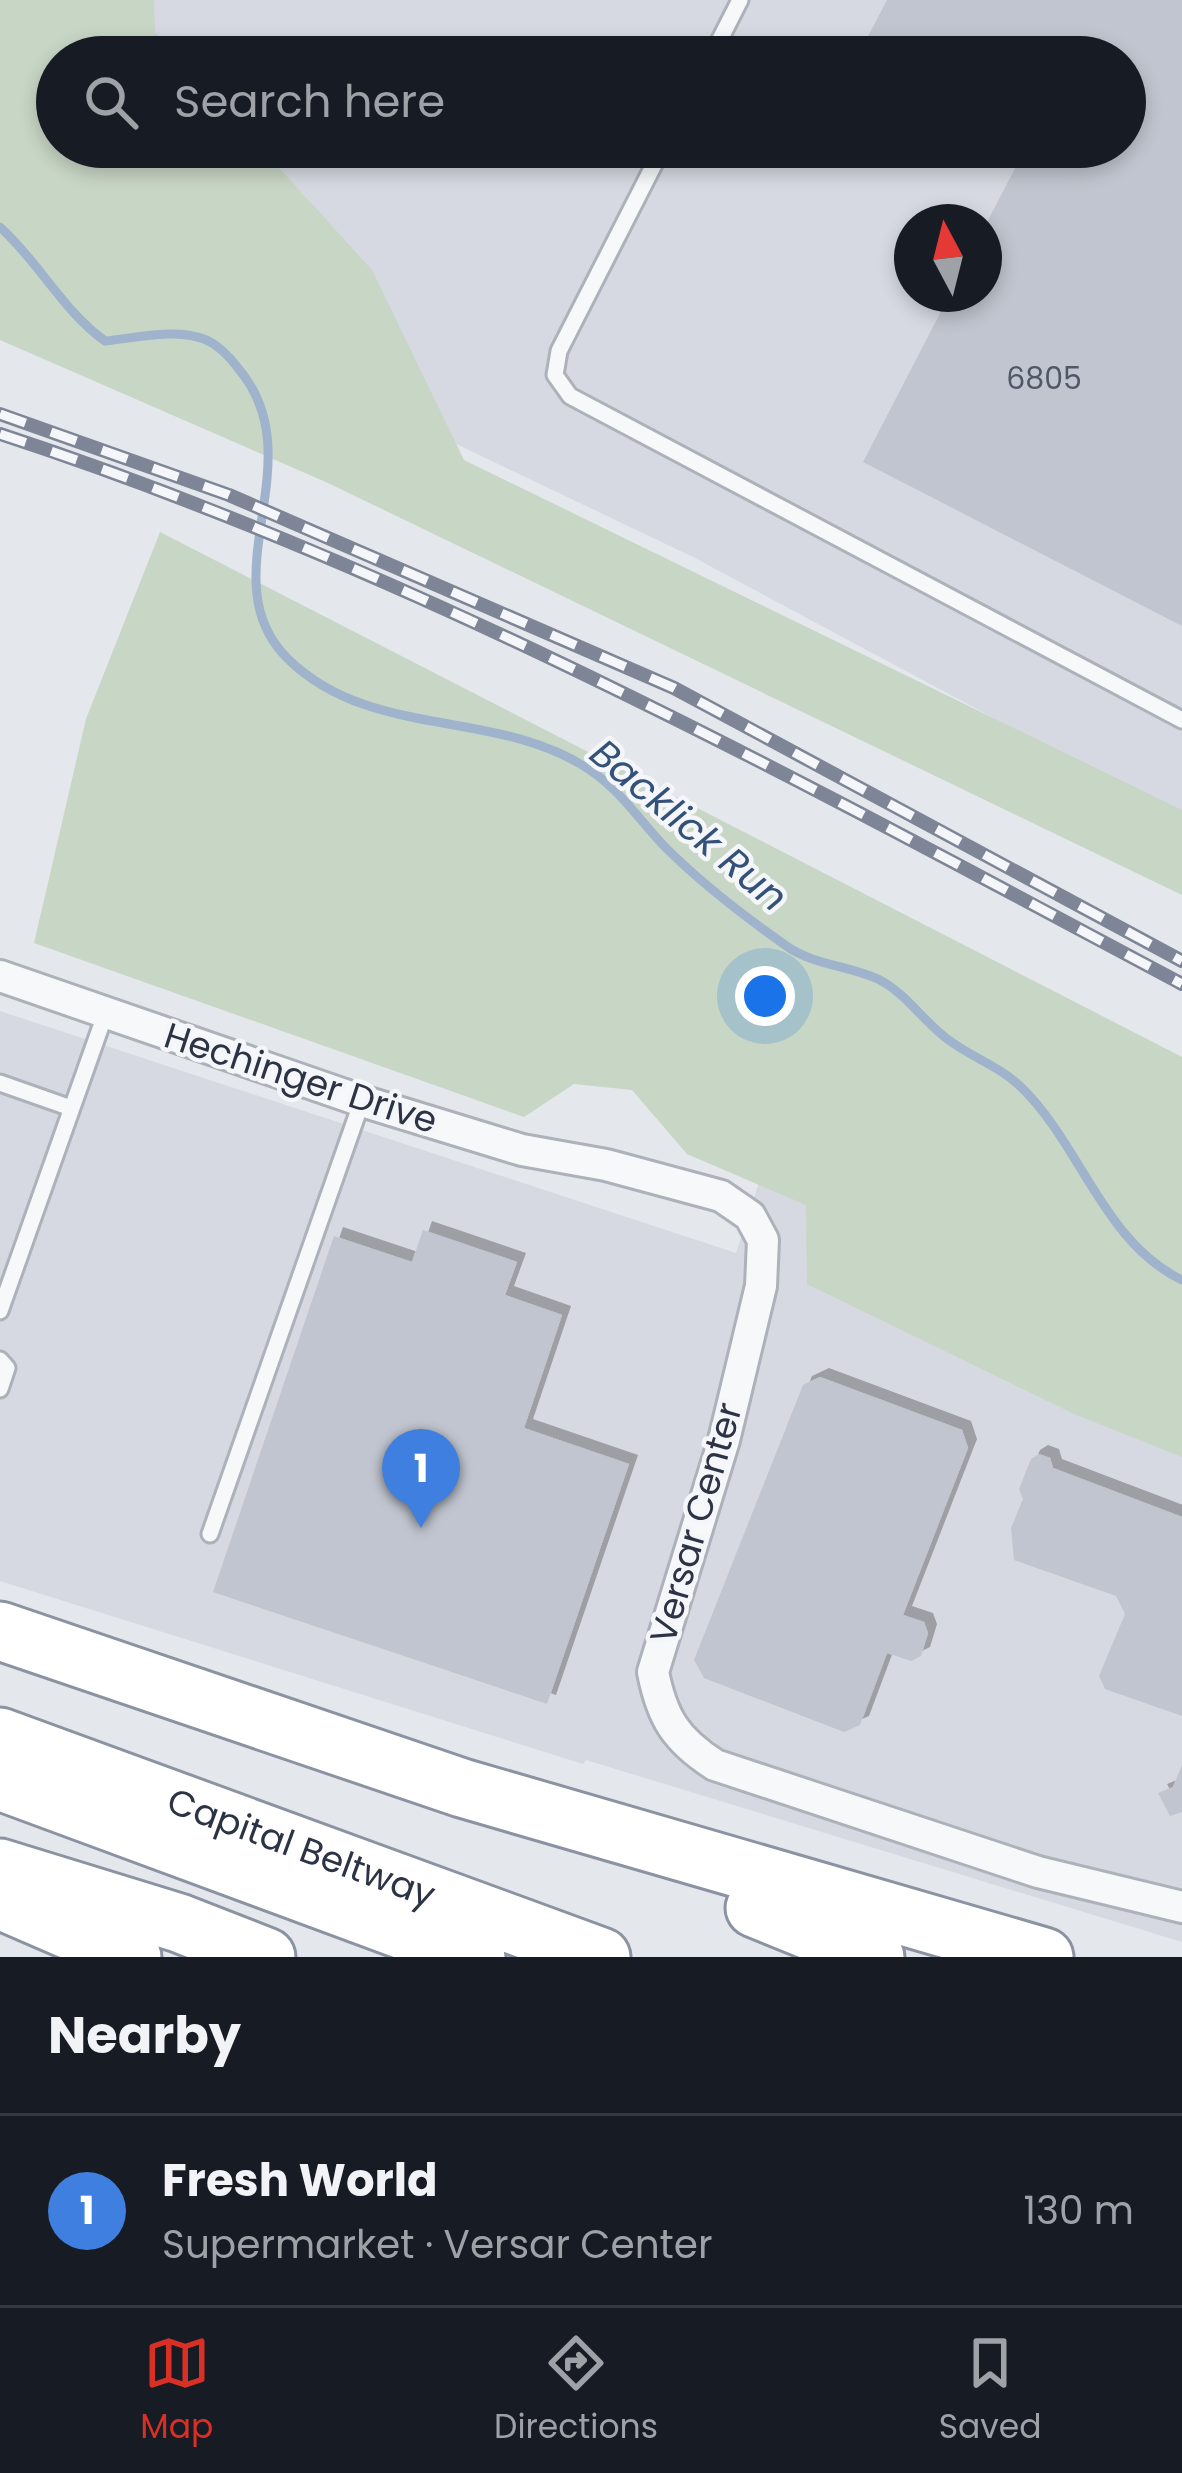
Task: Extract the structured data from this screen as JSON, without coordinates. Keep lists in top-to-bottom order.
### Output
{
  "streets": {
    "highway": ["Capital Beltway"],
    "street": ["Hechinger Drive", "Versar Center"]
  },
  "crossings": [
    ["Hechinger Drive", "Versar Center"]
  ],
  "water": ["Backlick Run"],
  "house_numbers": ["6805"],
  "north": "top",
  "page": {
    "search": "Search here",
    "pins": "1",
    "heading": "Nearby",
    "list": [
      {
        "mark": "1",
        "name": "Fresh World",
        "note": "Supermarket · Versar Center",
        "value": "130 m"
      }
    ],
    "nav": ["Map", "Directions", "Saved"]
  }
}
